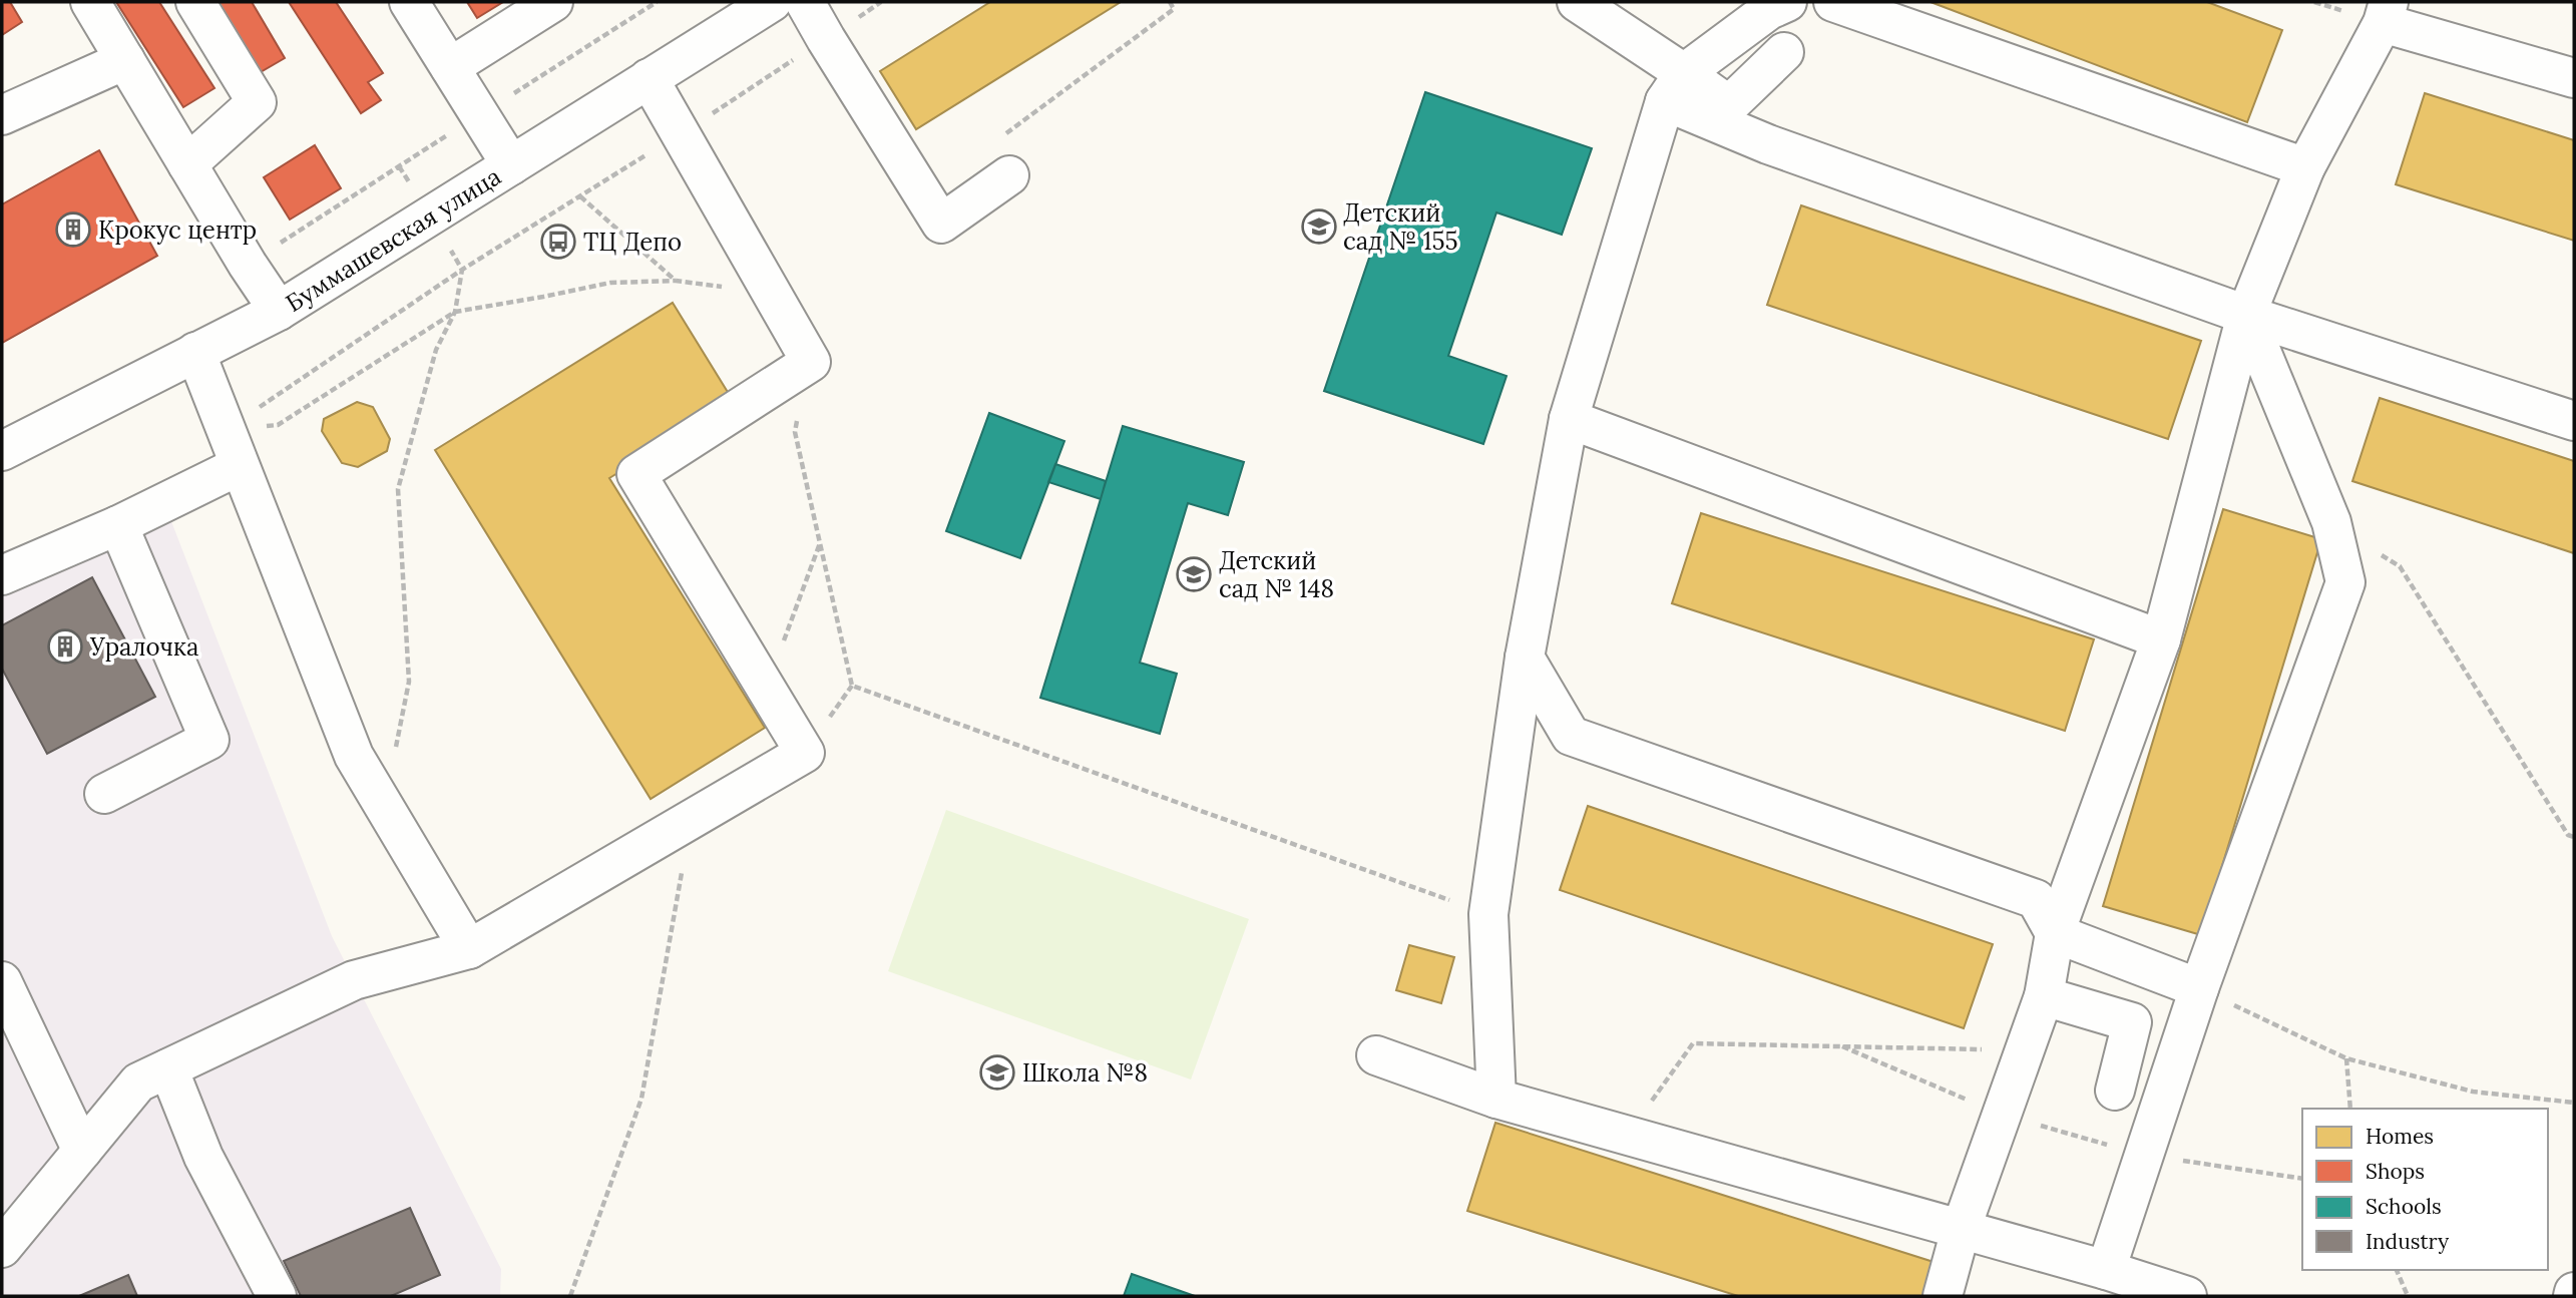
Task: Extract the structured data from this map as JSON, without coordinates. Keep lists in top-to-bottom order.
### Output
{
  "streets": {
    "street": ["Буммашевская улица"]
  },
  "places": {
    "school or university": ["Детский сад № 155", "Детский сад № 148", "Школа №8"],
    "building": ["Крокус центр", "Уралочка"],
    "bus stop": ["ТЦ Депо"]
  },
  "legend": [
    "Homes",
    "Shops",
    "Schools",
    "Industry"
  ]
}
